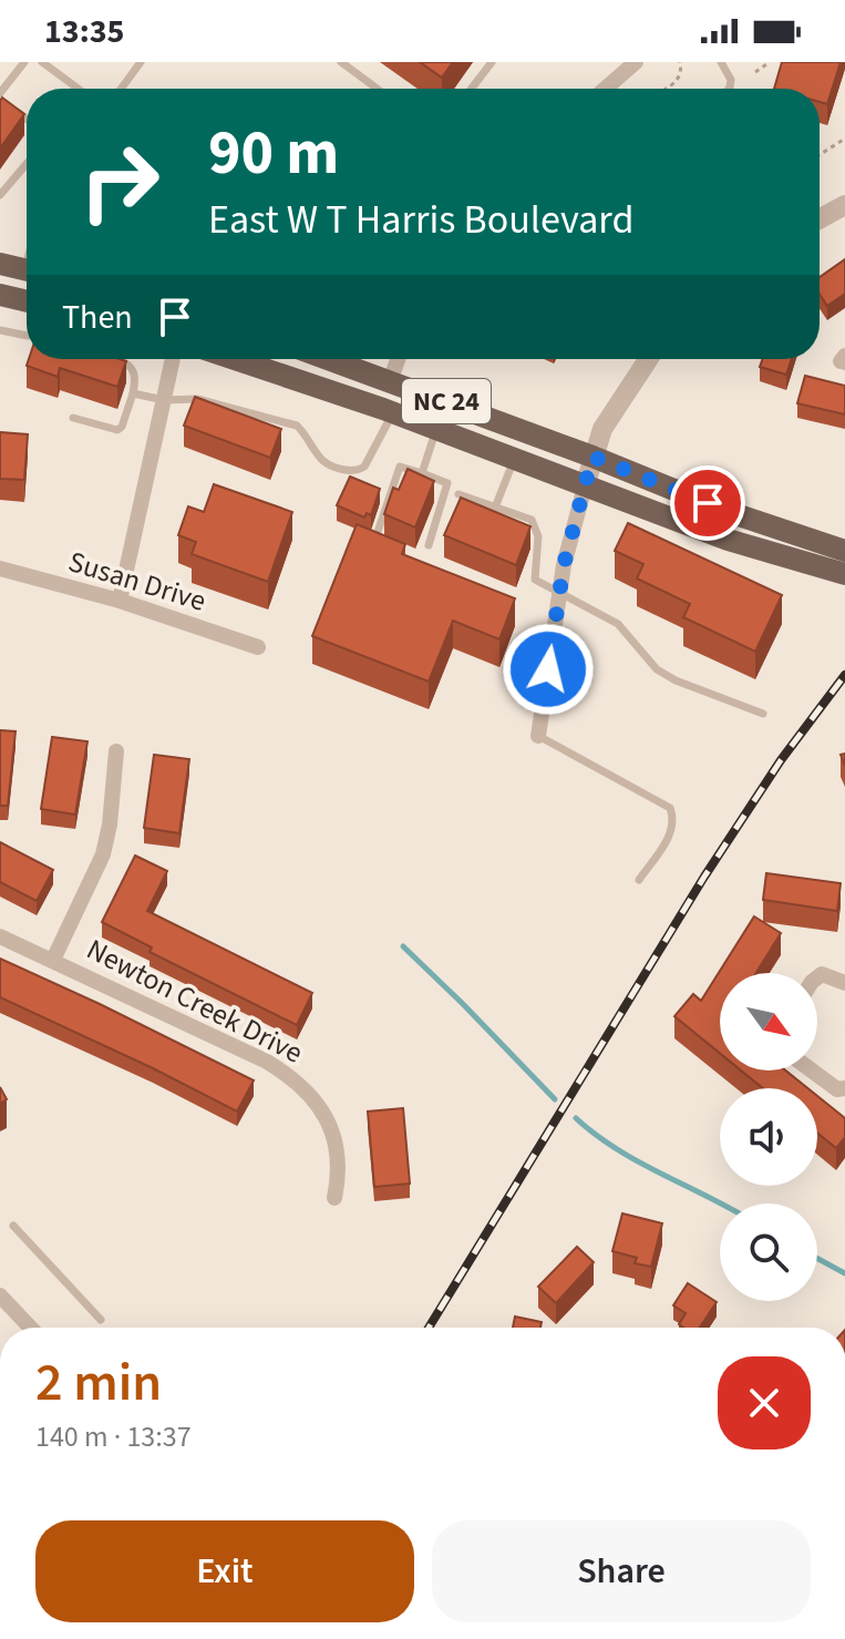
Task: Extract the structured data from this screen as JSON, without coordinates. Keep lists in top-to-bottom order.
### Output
{
  "streets": {
    "main road": ["NC 24"],
    "street": ["Susan Drive", "Newton Creek Drive"]
  },
  "north": "bottom right",
  "page": {
    "status": "13:35",
    "turn": ["90 m", "East W T Harris Boulevard"],
    "then": "Then",
    "heading": ["2 min", "140 m · 13:37"],
    "buttons": ["Exit", "Share"]
  }
}
